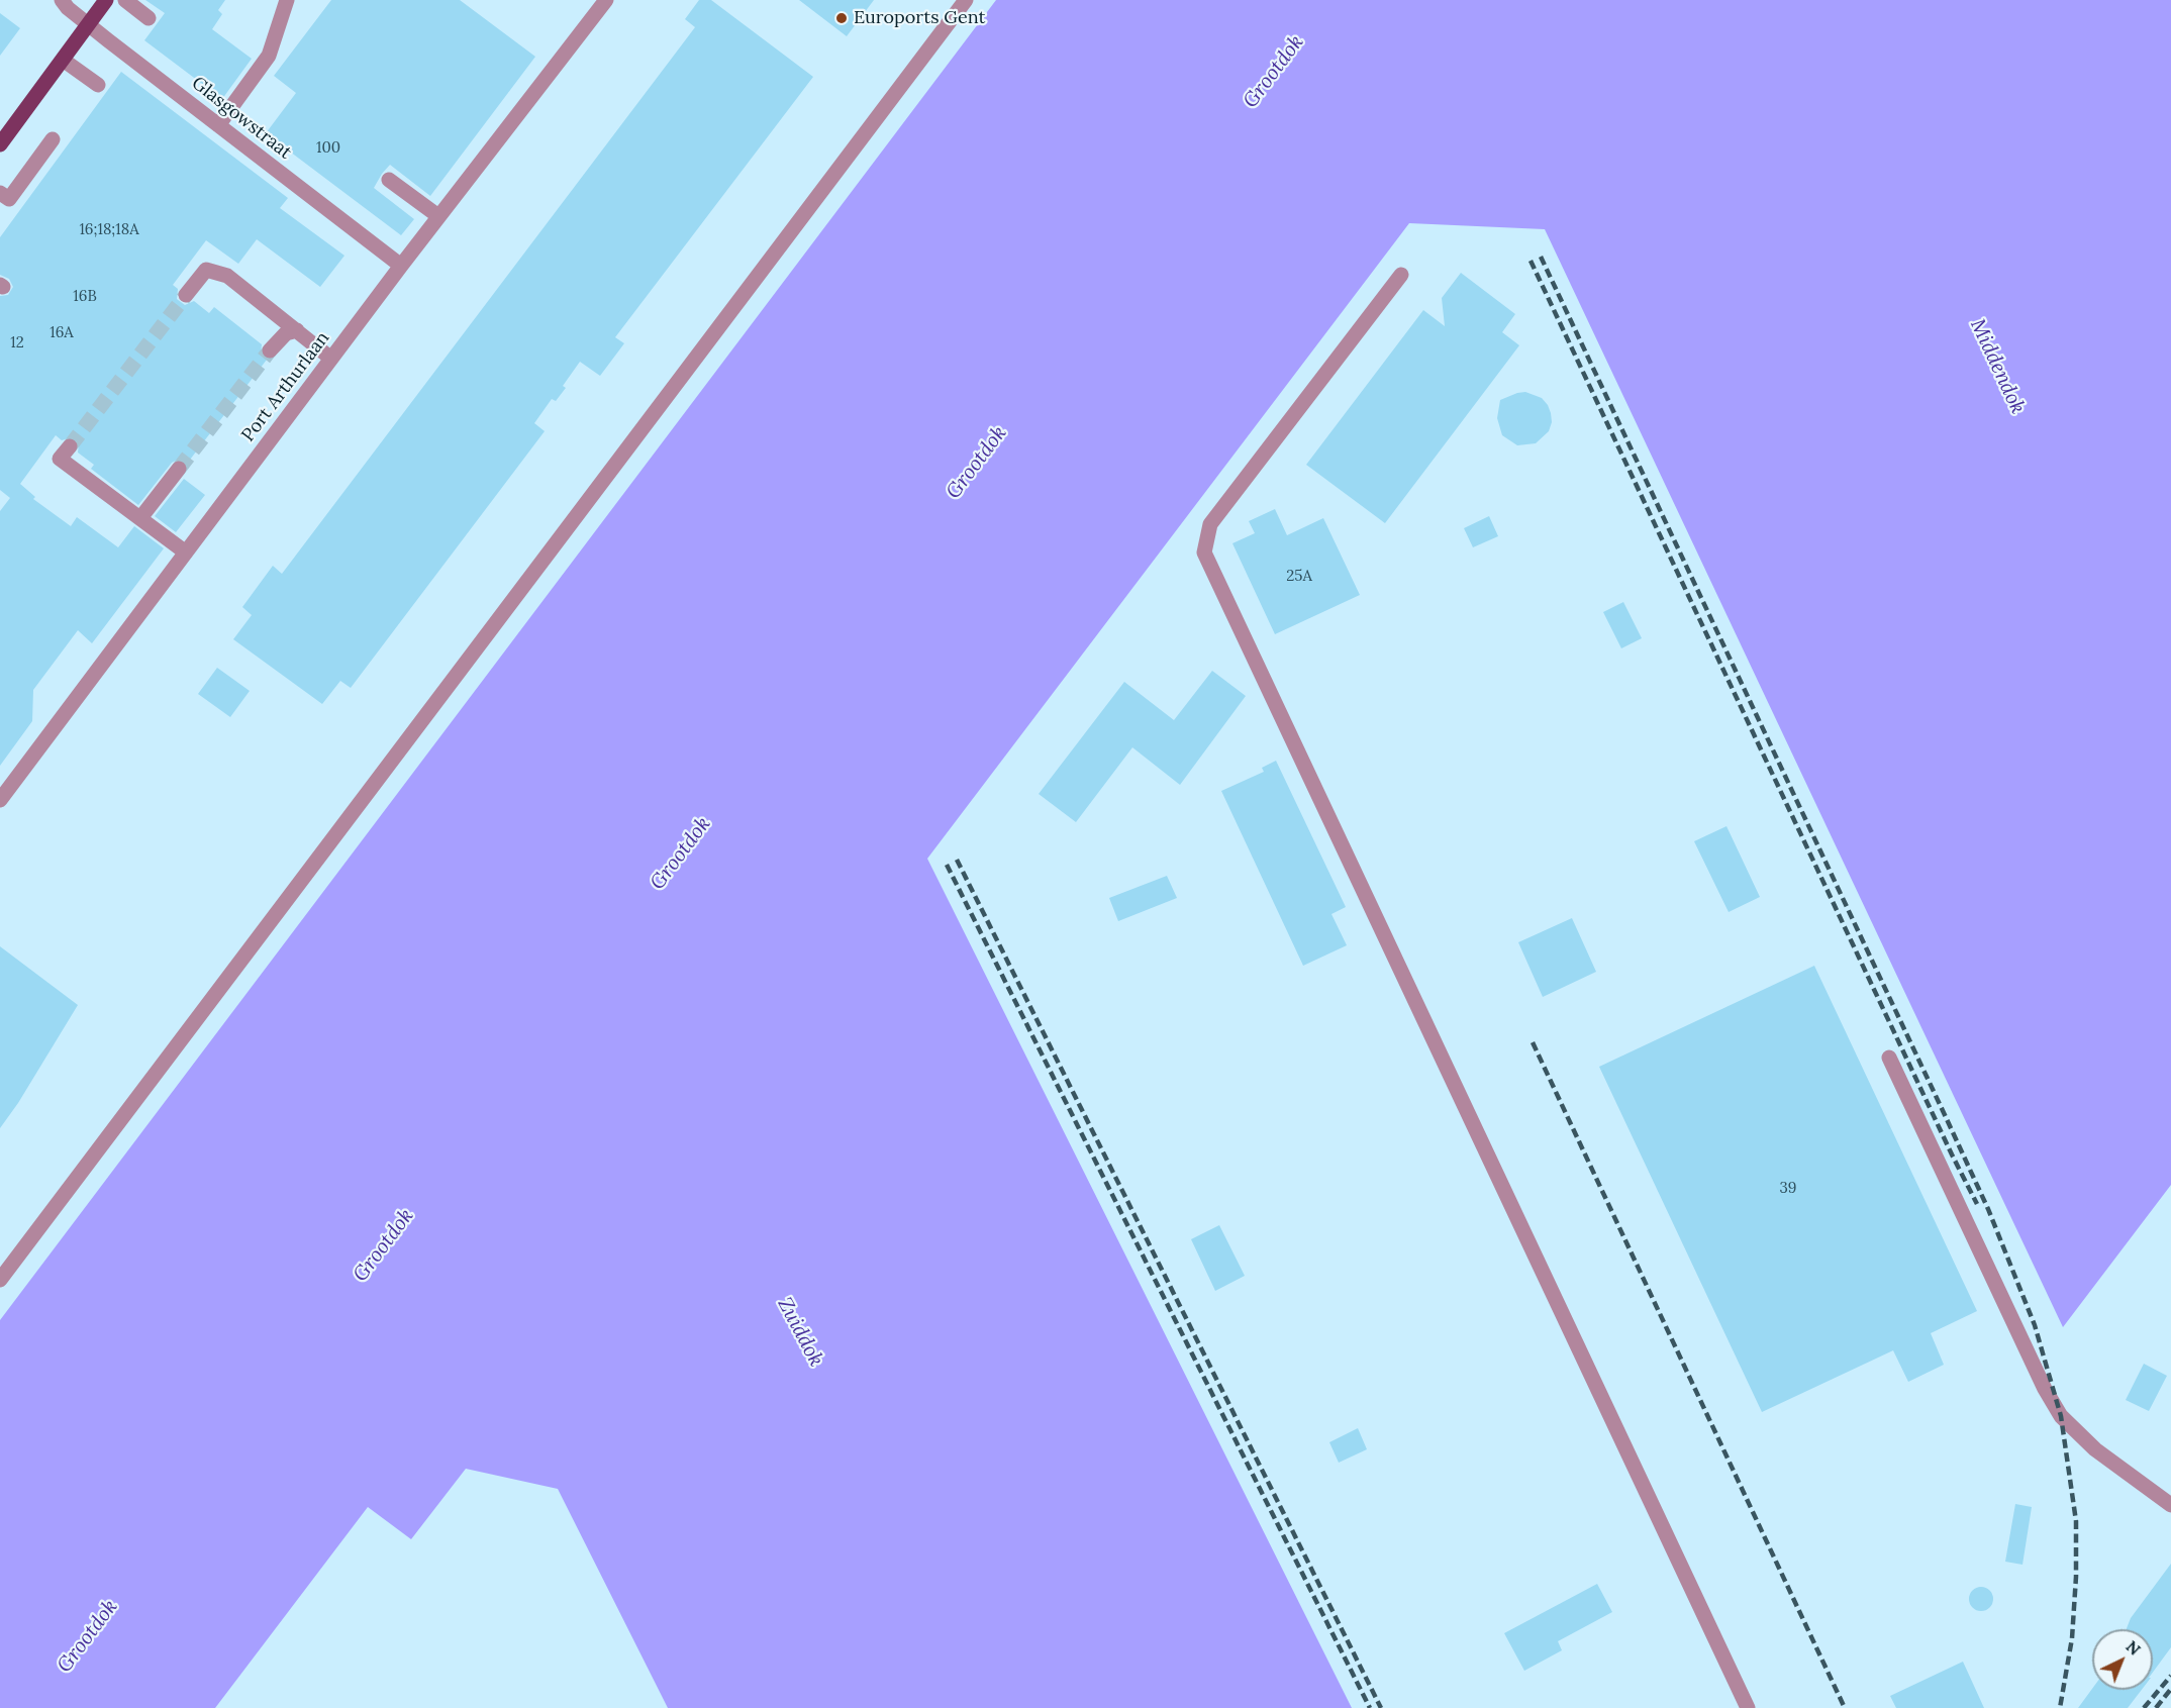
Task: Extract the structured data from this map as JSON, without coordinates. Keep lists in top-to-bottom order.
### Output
{
  "streets": {
    "street": ["Glasgowstraat", "Port Arthurlaan"]
  },
  "crossings": [
    ["Glasgowstraat", "Port Arthurlaan"]
  ],
  "water": ["Grootdok", "Middendok", "Zuiddok"],
  "places": ["Euroports Gent"],
  "house_numbers": [
    "100",
    "16;18;18A",
    "16B",
    "16A",
    "12",
    "25A",
    "39"
  ],
  "north": "top right"
}
